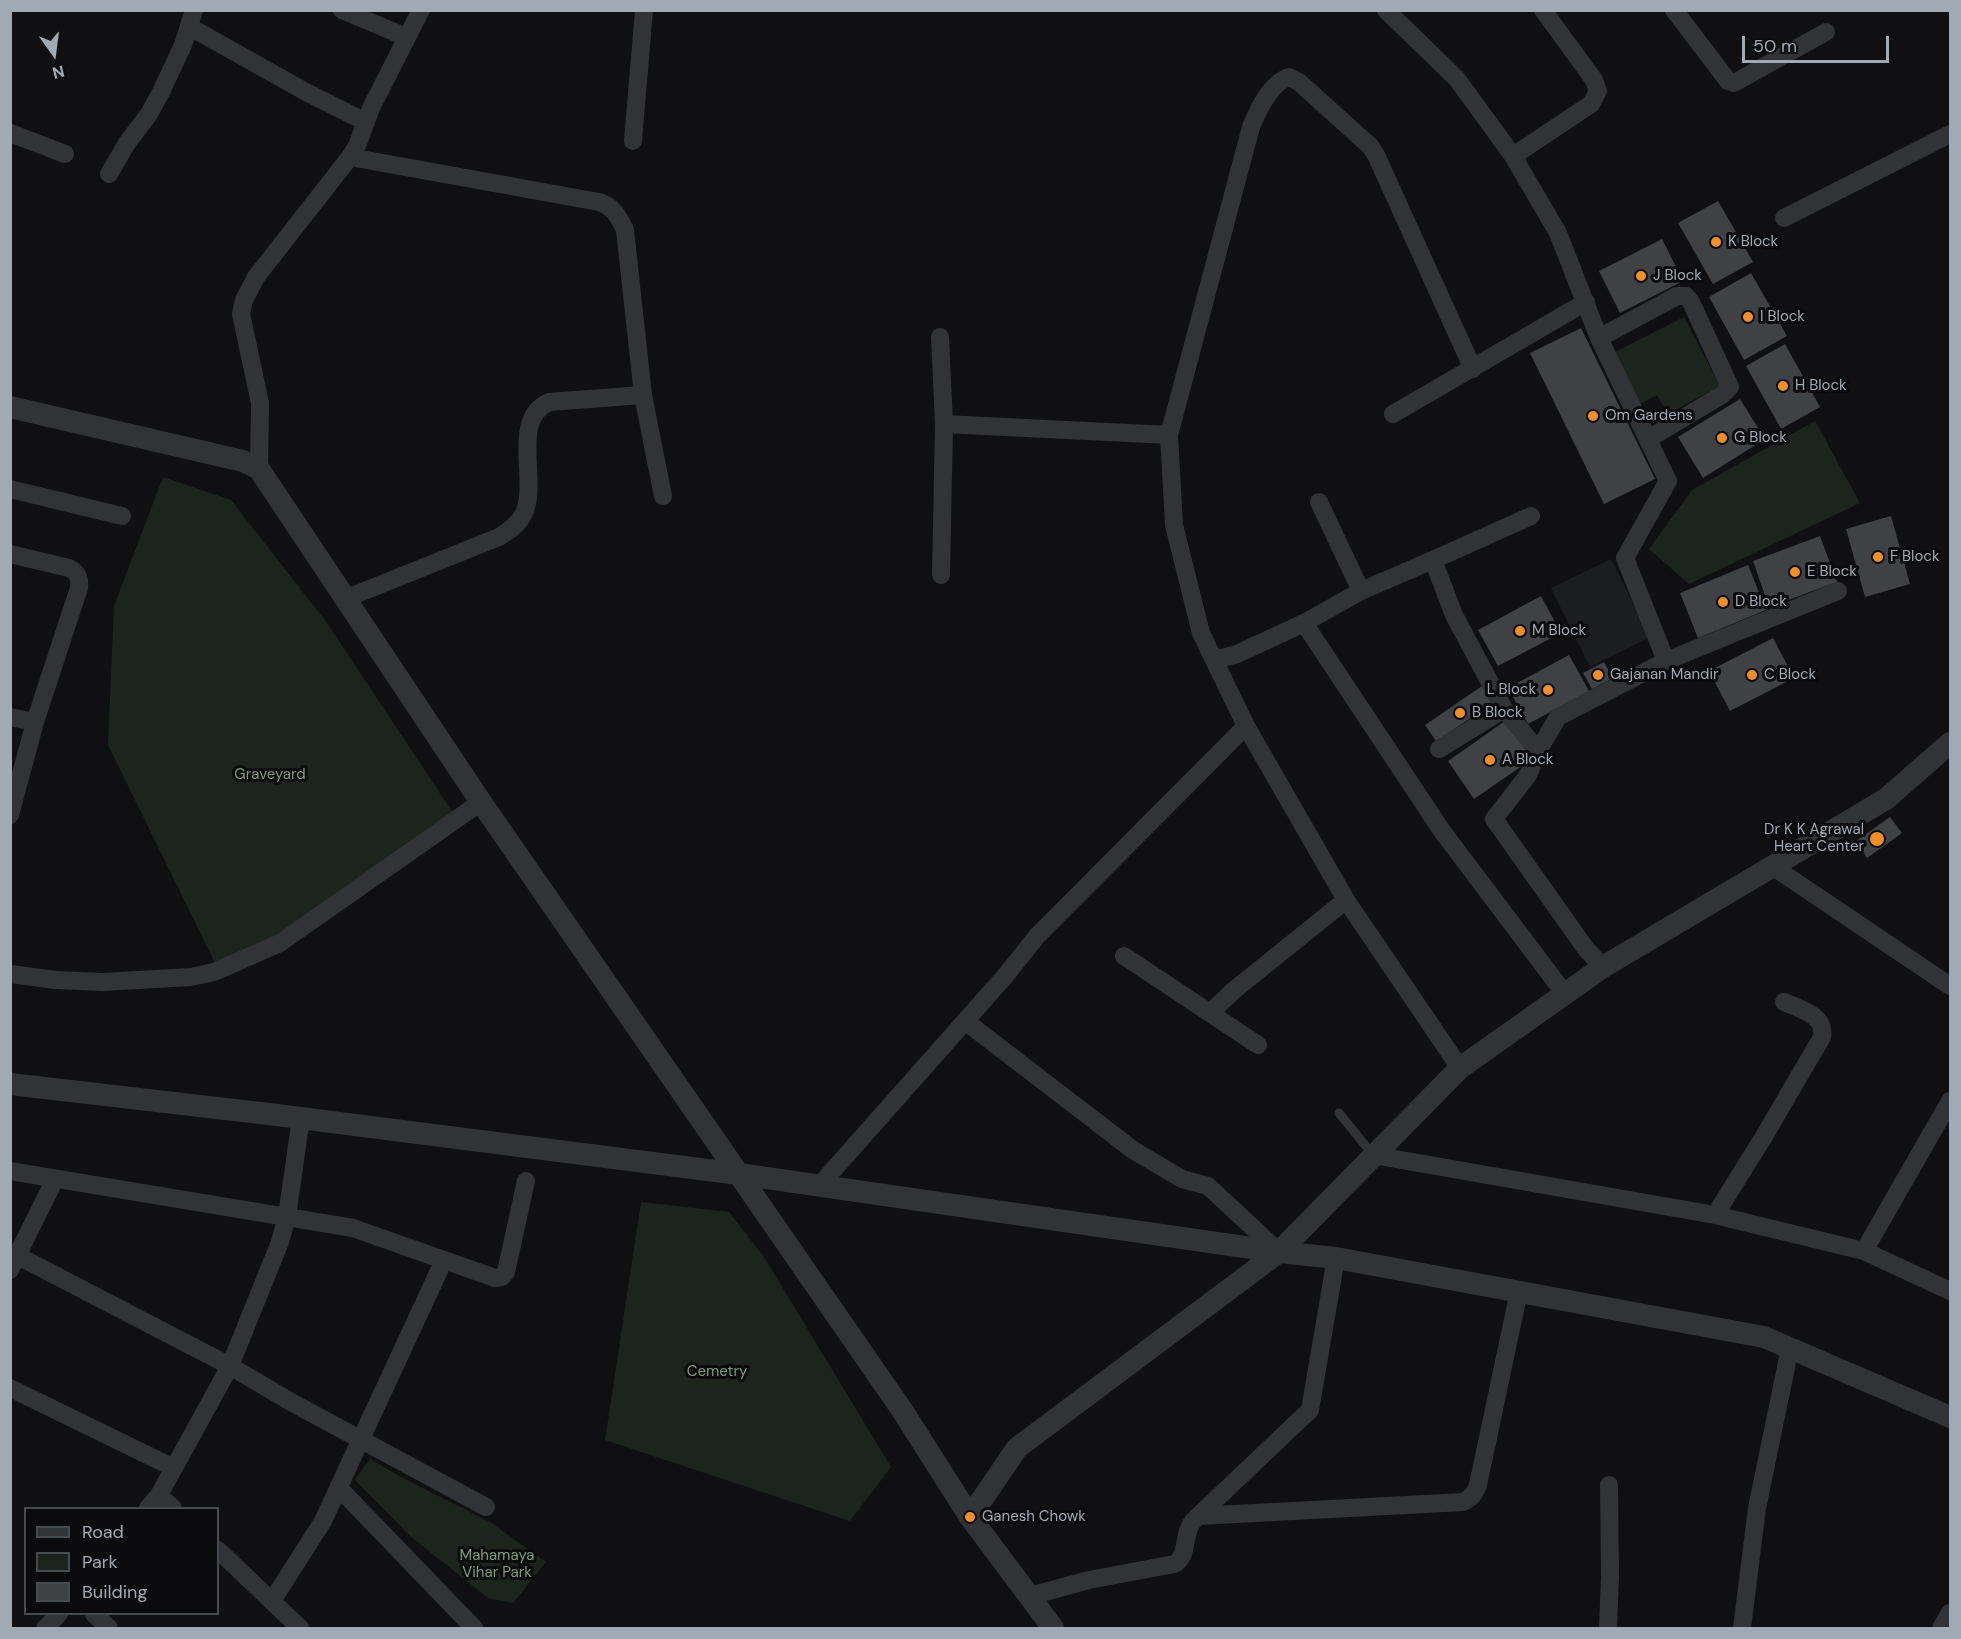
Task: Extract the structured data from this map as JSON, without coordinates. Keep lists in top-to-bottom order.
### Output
{
  "parks": ["Graveyard", "Cemetry", "Mahamaya Vihar Park"],
  "places": [
    "K Block",
    "J Block",
    "I Block",
    "H Block",
    "Om Gardens",
    "G Block",
    "F Block",
    "E Block",
    "D Block",
    "M Block",
    "Gajanan Mandir",
    "C Block",
    "L Block",
    "B Block",
    "A Block",
    "Dr K K Agrawal Heart Center",
    "Ganesh Chowk"
  ],
  "legend": ["Road", "Park", "Building"],
  "scale_bar": "50 m",
  "north": "bottom"
}
